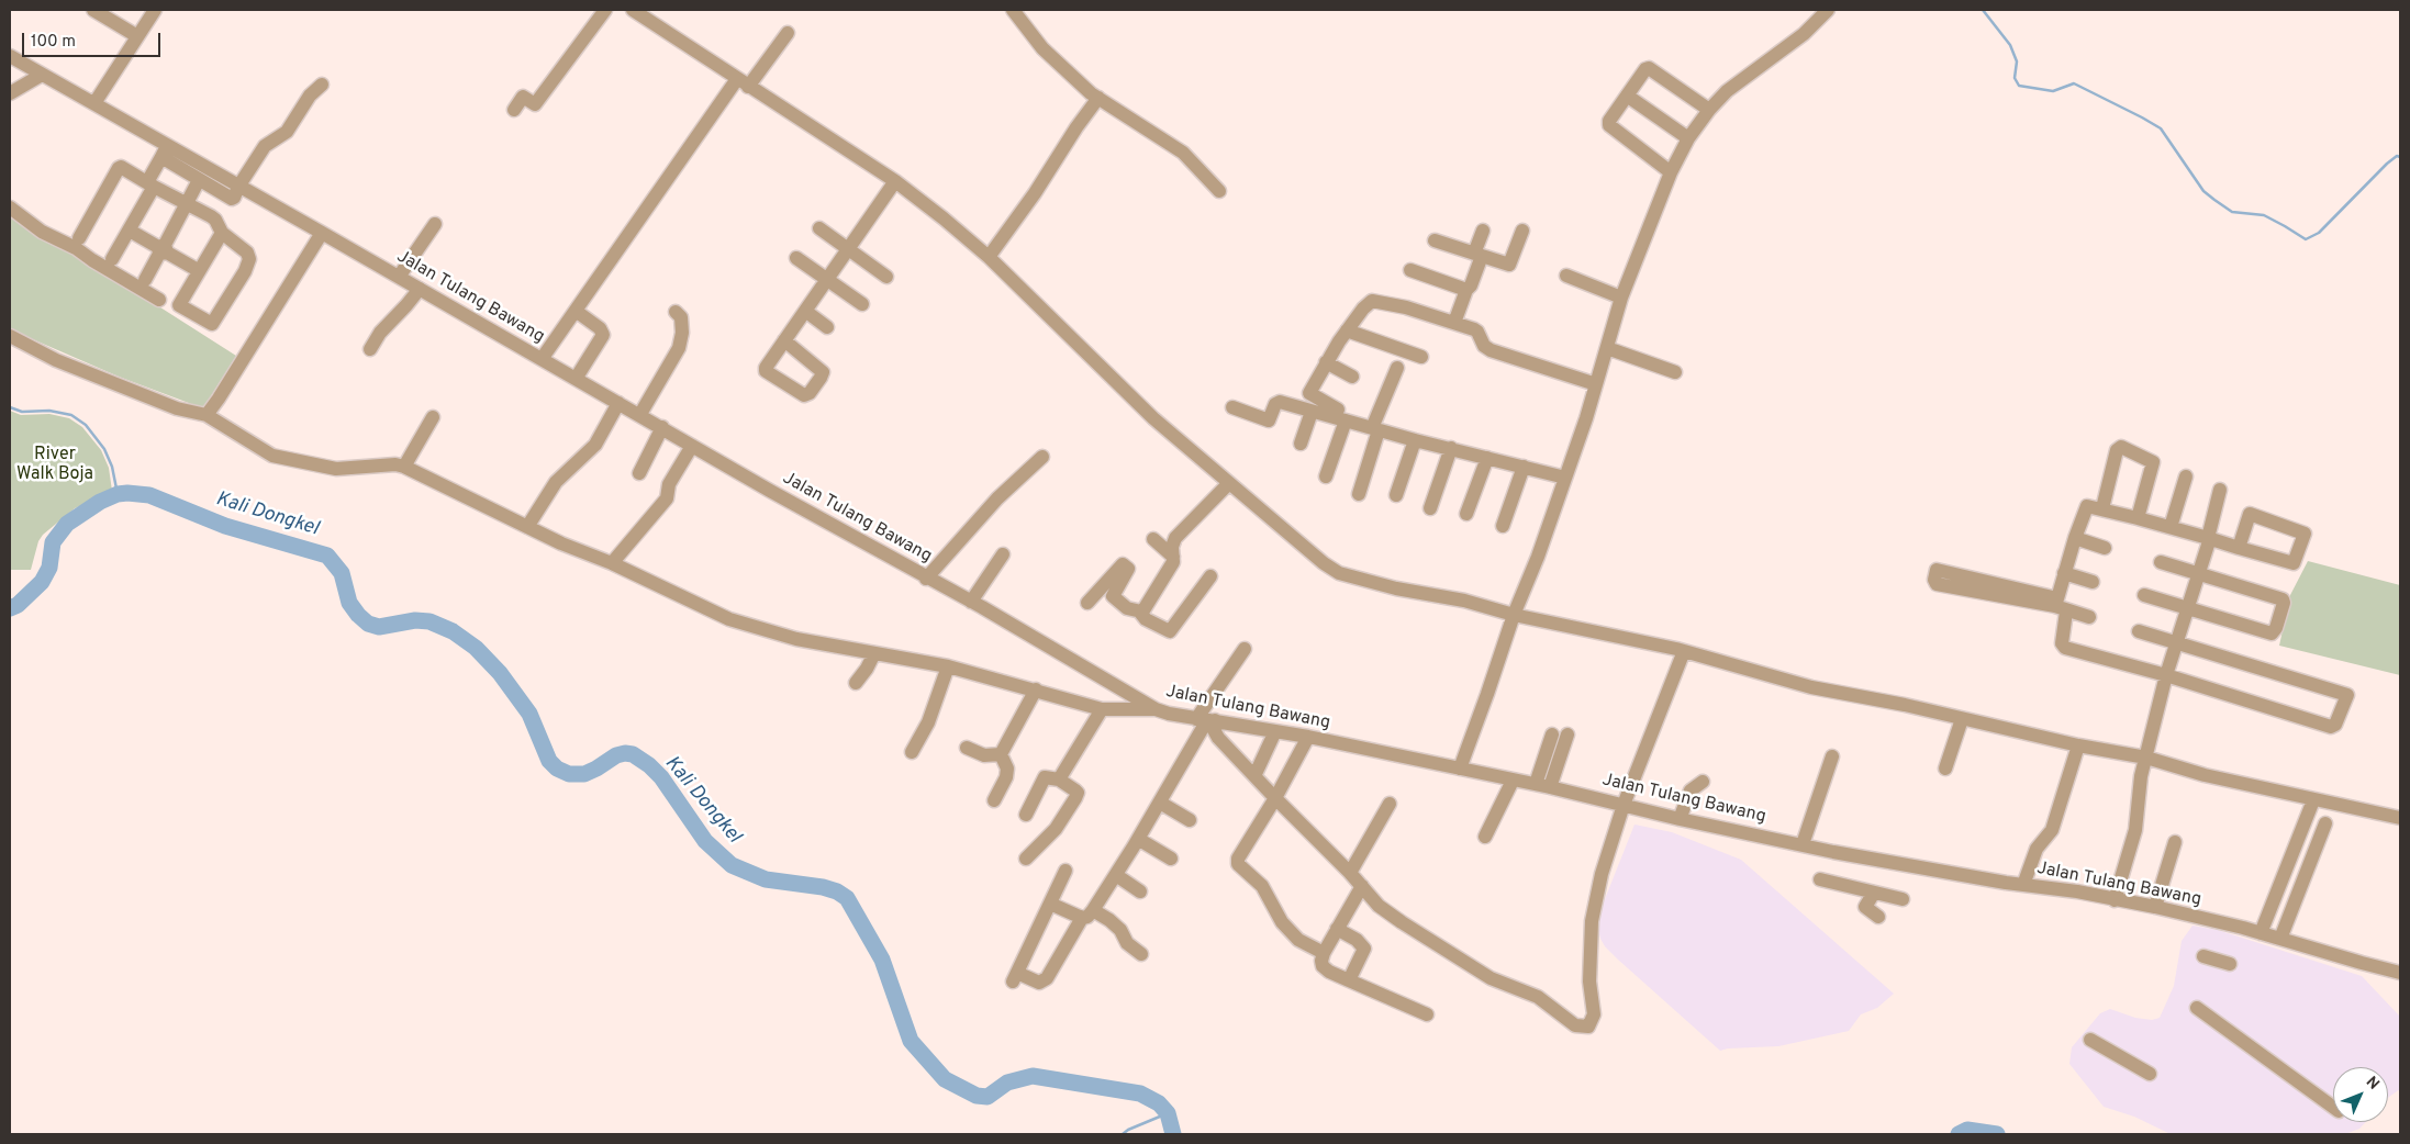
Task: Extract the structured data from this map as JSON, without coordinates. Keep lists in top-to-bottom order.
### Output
{
  "streets": {
    "street": ["Jalan Tulang Bawang"]
  },
  "water": ["Kali Dongkel"],
  "parks": ["River Walk Boja"],
  "scale_bar": "100 m",
  "north": "top right"
}
